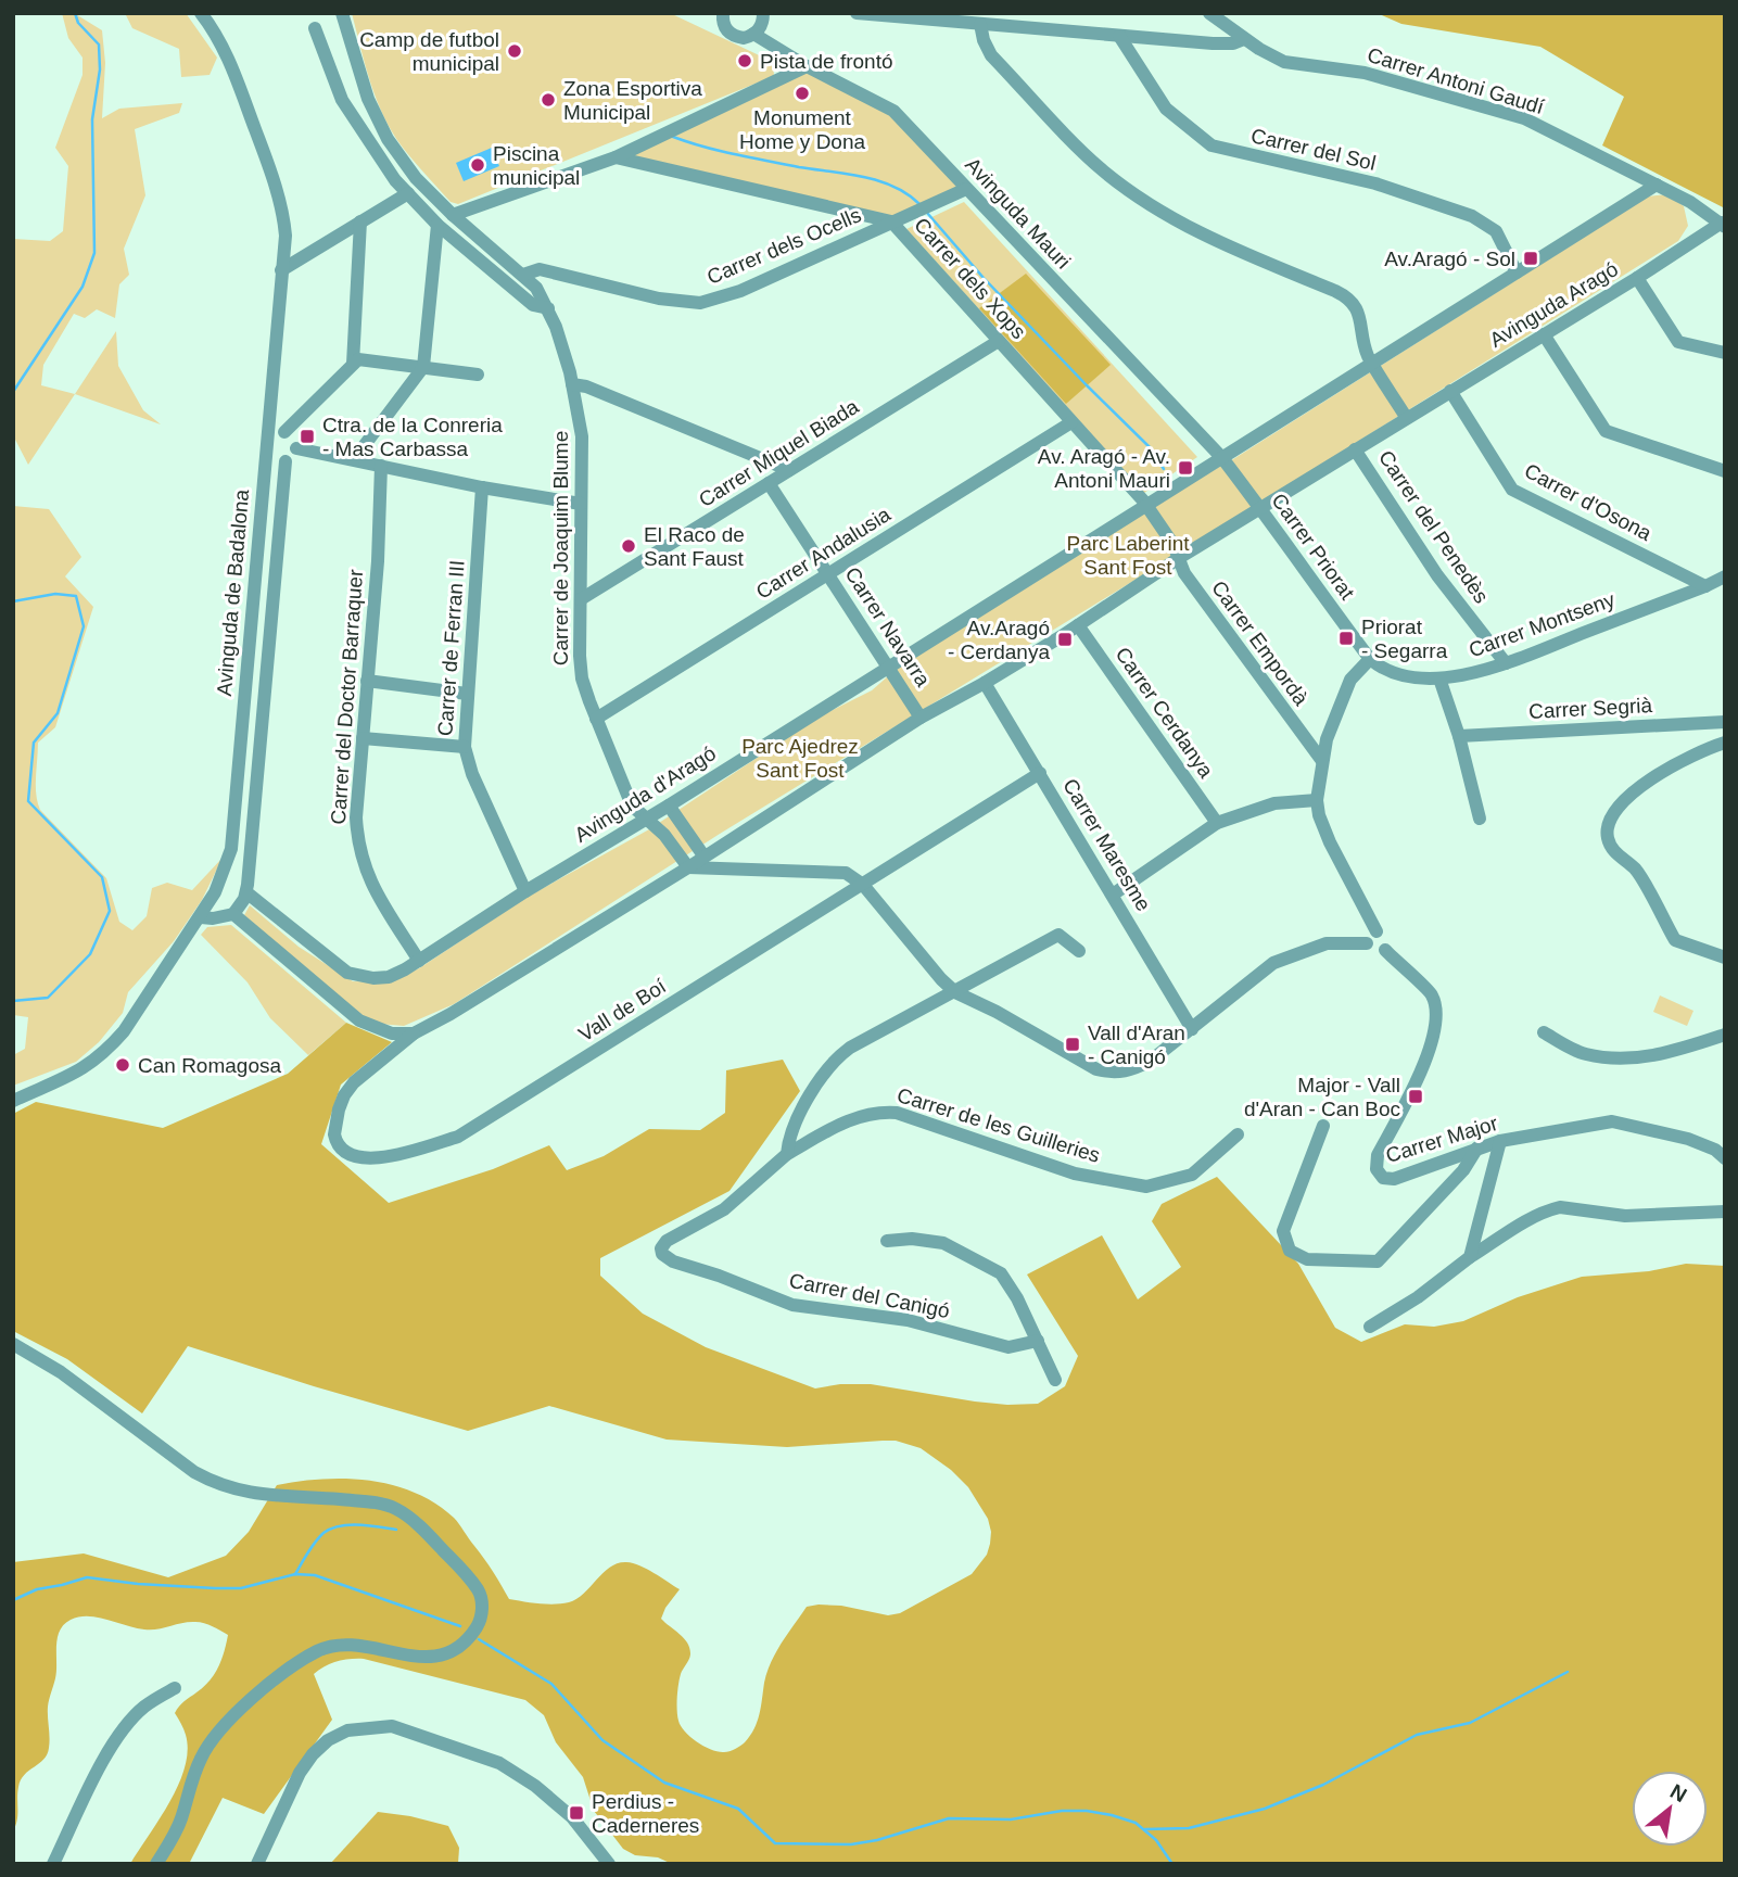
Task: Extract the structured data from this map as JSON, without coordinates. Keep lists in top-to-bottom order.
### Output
{
  "streets": {
    "street": [
      "Carrer Antoni Gaudí",
      "Carrer del Sol",
      "Avinguda Mauri",
      "Carrer dels Ocells",
      "Carrer dels Xops",
      "Avinguda Aragó",
      "Carrer Miquel Biada",
      "Carrer d'Osona",
      "Carrer del Penedès",
      "Carrer Priorat",
      "Carrer de Joaquim Blume",
      "Carrer Andalusia",
      "Avinguda de Badalona",
      "Carrer Montseny",
      "Carrer Navarra",
      "Carrer Empordà",
      "Carrer de Ferran III",
      "Carrer del Doctor Barraquer",
      "Carrer Segrià",
      "Carrer Cerdanya",
      "Avinguda d'Aragó",
      "Carrer Maresme",
      "Vall de Boí",
      "Carrer de les Guilleries",
      "Carrer Major",
      "Carrer del Canigó"
    ]
  },
  "crossings": [
    ["Carrer Antoni Gaudí", "Avinguda Aragó"],
    ["Avinguda Mauri", "Carrer dels Ocells"],
    ["Avinguda Mauri", "Carrer Priorat"],
    ["Avinguda Mauri", "Avinguda d'Aragó"],
    ["Carrer dels Ocells", "Carrer dels Xops"],
    ["Carrer dels Ocells", "Carrer de Joaquim Blume"],
    ["Carrer dels Xops", "Carrer Miquel Biada"],
    ["Carrer dels Xops", "Carrer Andalusia"],
    ["Carrer dels Xops", "Carrer Empordà"],
    ["Carrer dels Xops", "Avinguda d'Aragó"],
    ["Avinguda Aragó", "Carrer d'Osona"],
    ["Avinguda Aragó", "Carrer del Penedès"],
    ["Avinguda Aragó", "Carrer Priorat"],
    ["Avinguda Aragó", "Carrer Empordà"],
    ["Carrer Miquel Biada", "Carrer de Joaquim Blume"],
    ["Carrer Miquel Biada", "Carrer Navarra"],
    ["Carrer d'Osona", "Carrer Montseny"],
    ["Carrer del Penedès", "Carrer Montseny"],
    ["Carrer Priorat", "Carrer Montseny"],
    ["Carrer Priorat", "Avinguda d'Aragó"],
    ["Carrer de Joaquim Blume", "Carrer Andalusia"],
    ["Carrer de Joaquim Blume", "Avinguda d'Aragó"],
    ["Carrer Andalusia", "Carrer Navarra"],
    ["Avinguda de Badalona", "Avinguda d'Aragó"],
    ["Carrer Navarra", "Avinguda d'Aragó"],
    ["Carrer Empordà", "Avinguda d'Aragó"],
    ["Carrer de Ferran III", "Avinguda d'Aragó"],
    ["Carrer del Doctor Barraquer", "Avinguda d'Aragó"],
    ["Carrer Maresme", "Vall de Boí"],
    ["Carrer de les Guilleries", "Carrer del Canigó"]
  ],
  "parks": ["Parc Laberint Sant Fost", "Parc Ajedrez Sant Fost"],
  "places": {
    "other": [
      "Camp de futbol municipal",
      "Pista de frontó",
      "Monument Home y Dona",
      "Zona Esportiva Municipal",
      "Piscina municipal",
      "El Raco de Sant Faust",
      "Can Romagosa"
    ],
    "transit": [
      "Av.Aragó - Sol",
      "Ctra. de la Conreria - Mas Carbassa",
      "Av. Aragó - Av. Antoni Mauri",
      "Priorat - Segarra",
      "Av.Aragó - Cerdanya",
      "Vall d'Aran - Canigó",
      "Major - Vall d'Aran - Can Boc",
      "Perdius - Caderneres"
    ]
  },
  "north": "top right"
}
